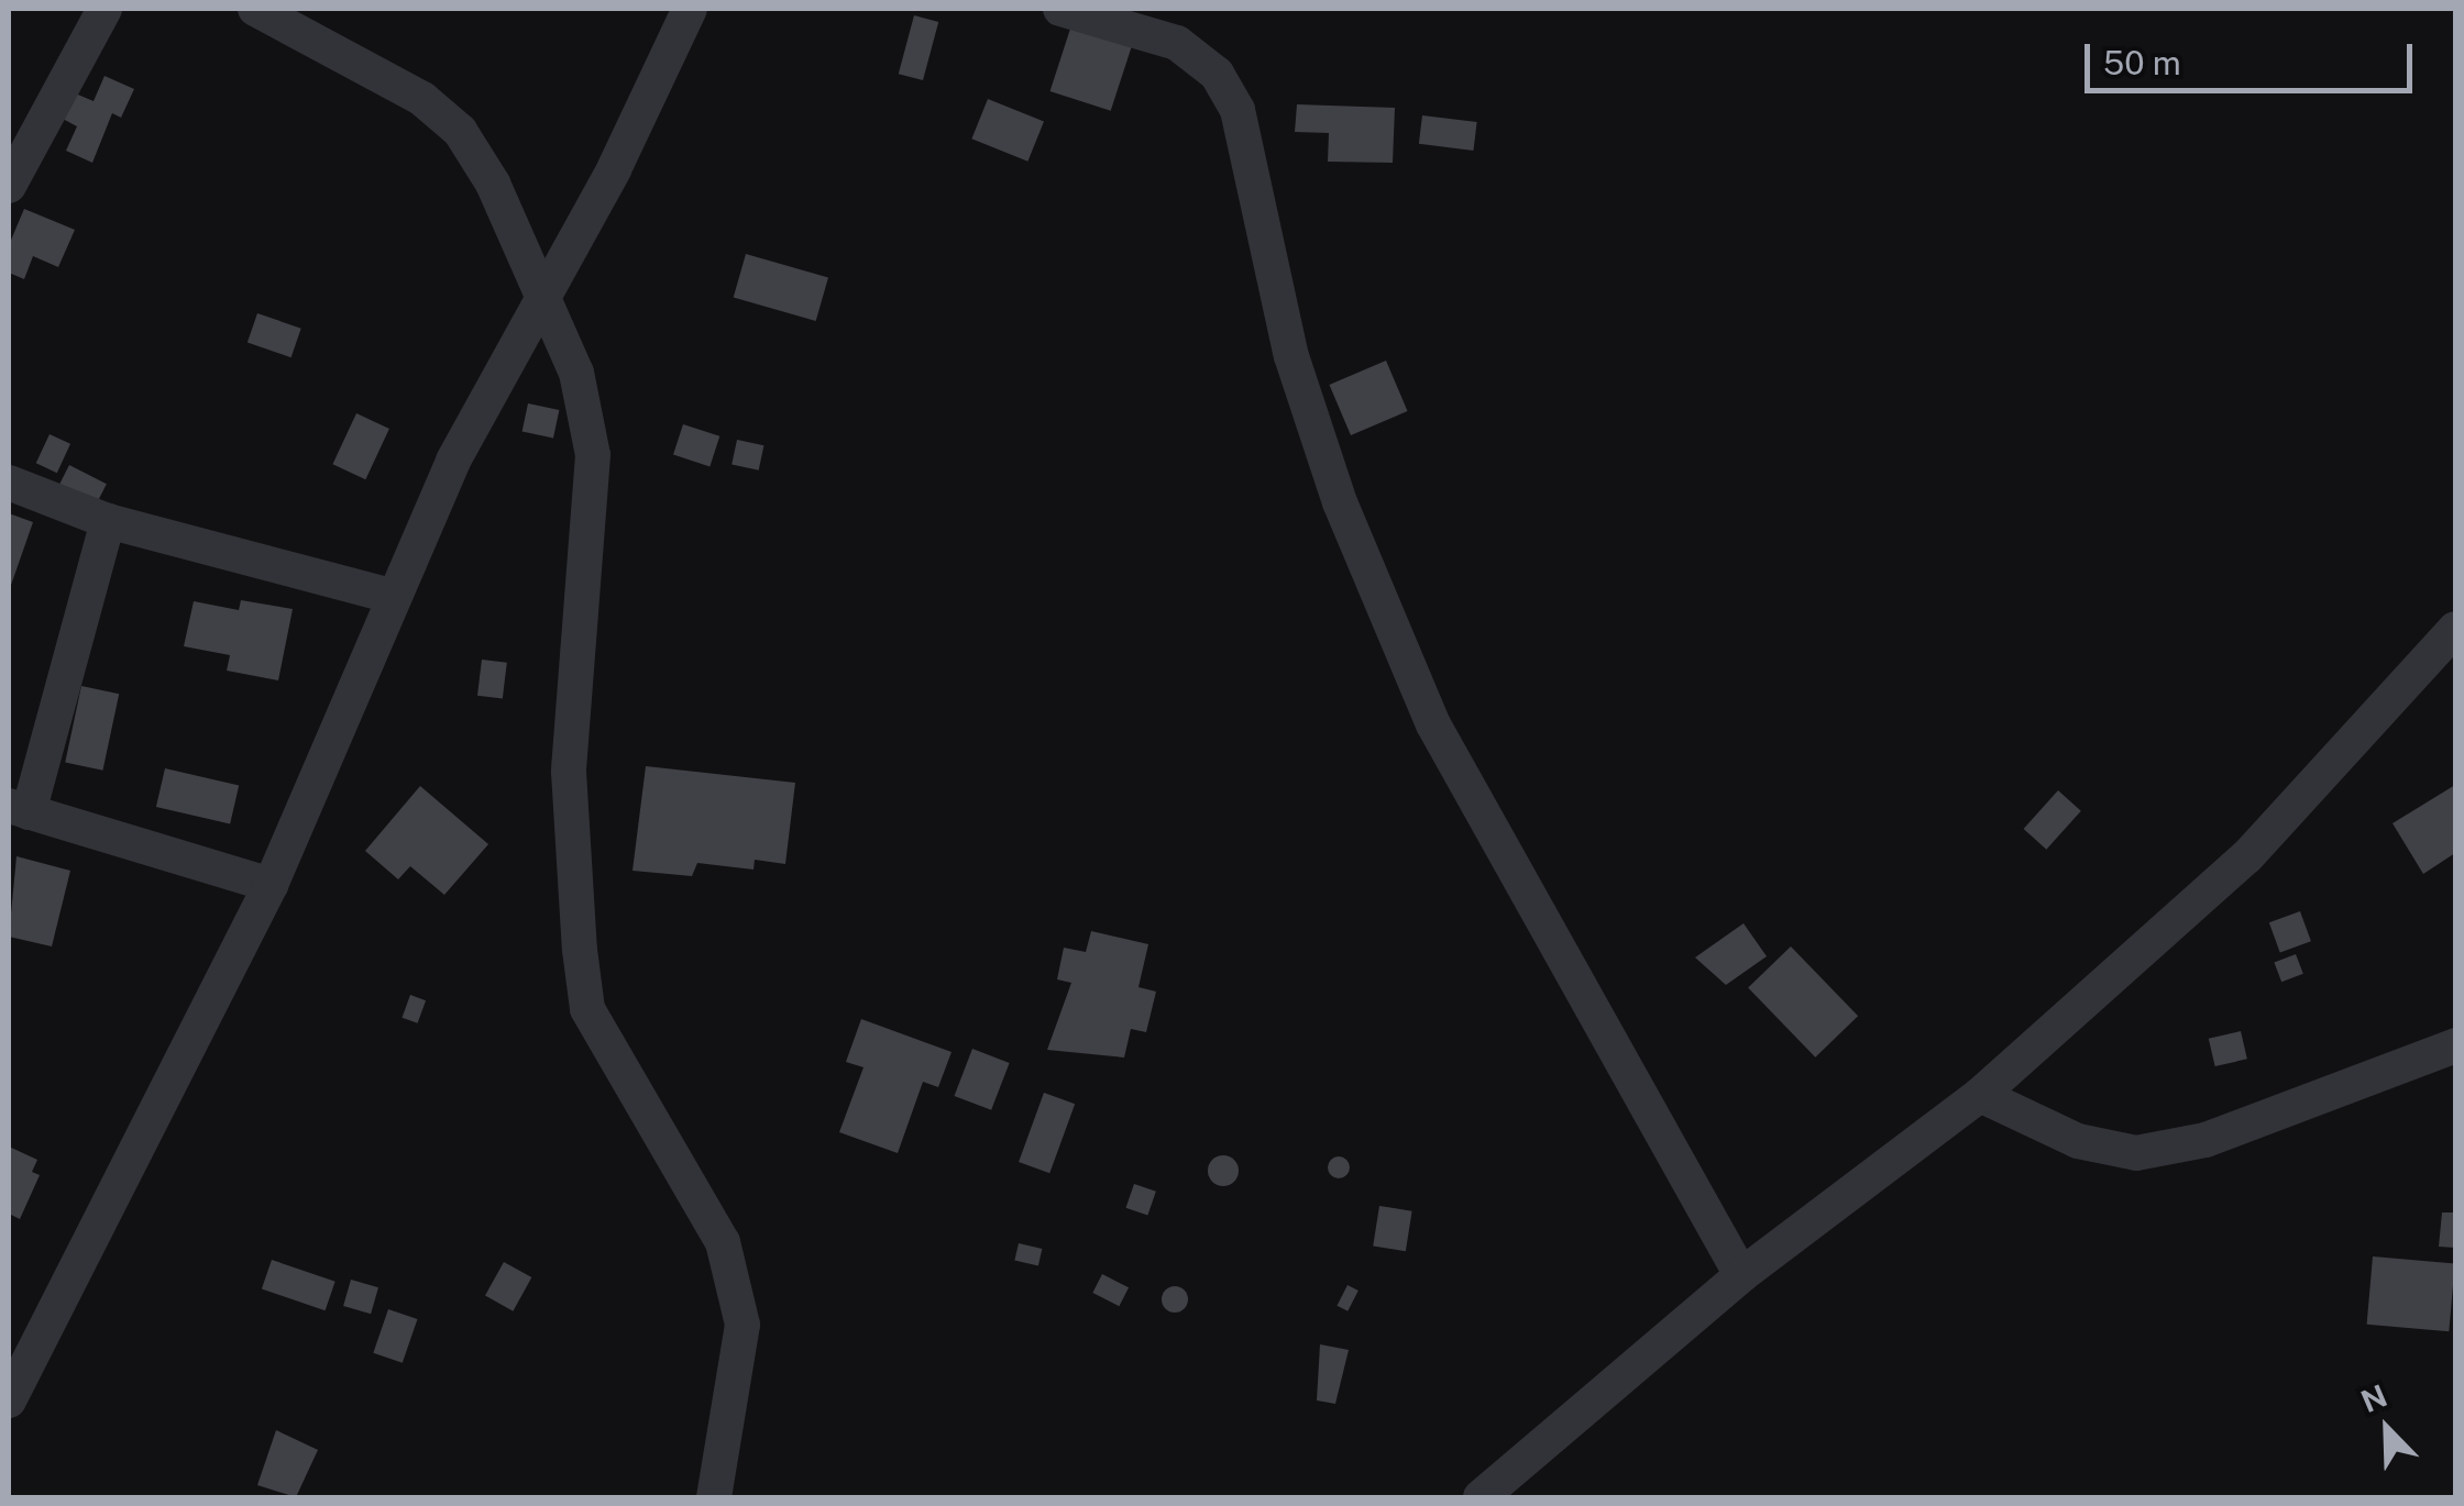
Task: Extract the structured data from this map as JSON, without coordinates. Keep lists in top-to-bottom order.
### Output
{
  "scale_bar": "50 m",
  "north": "top left"
}
